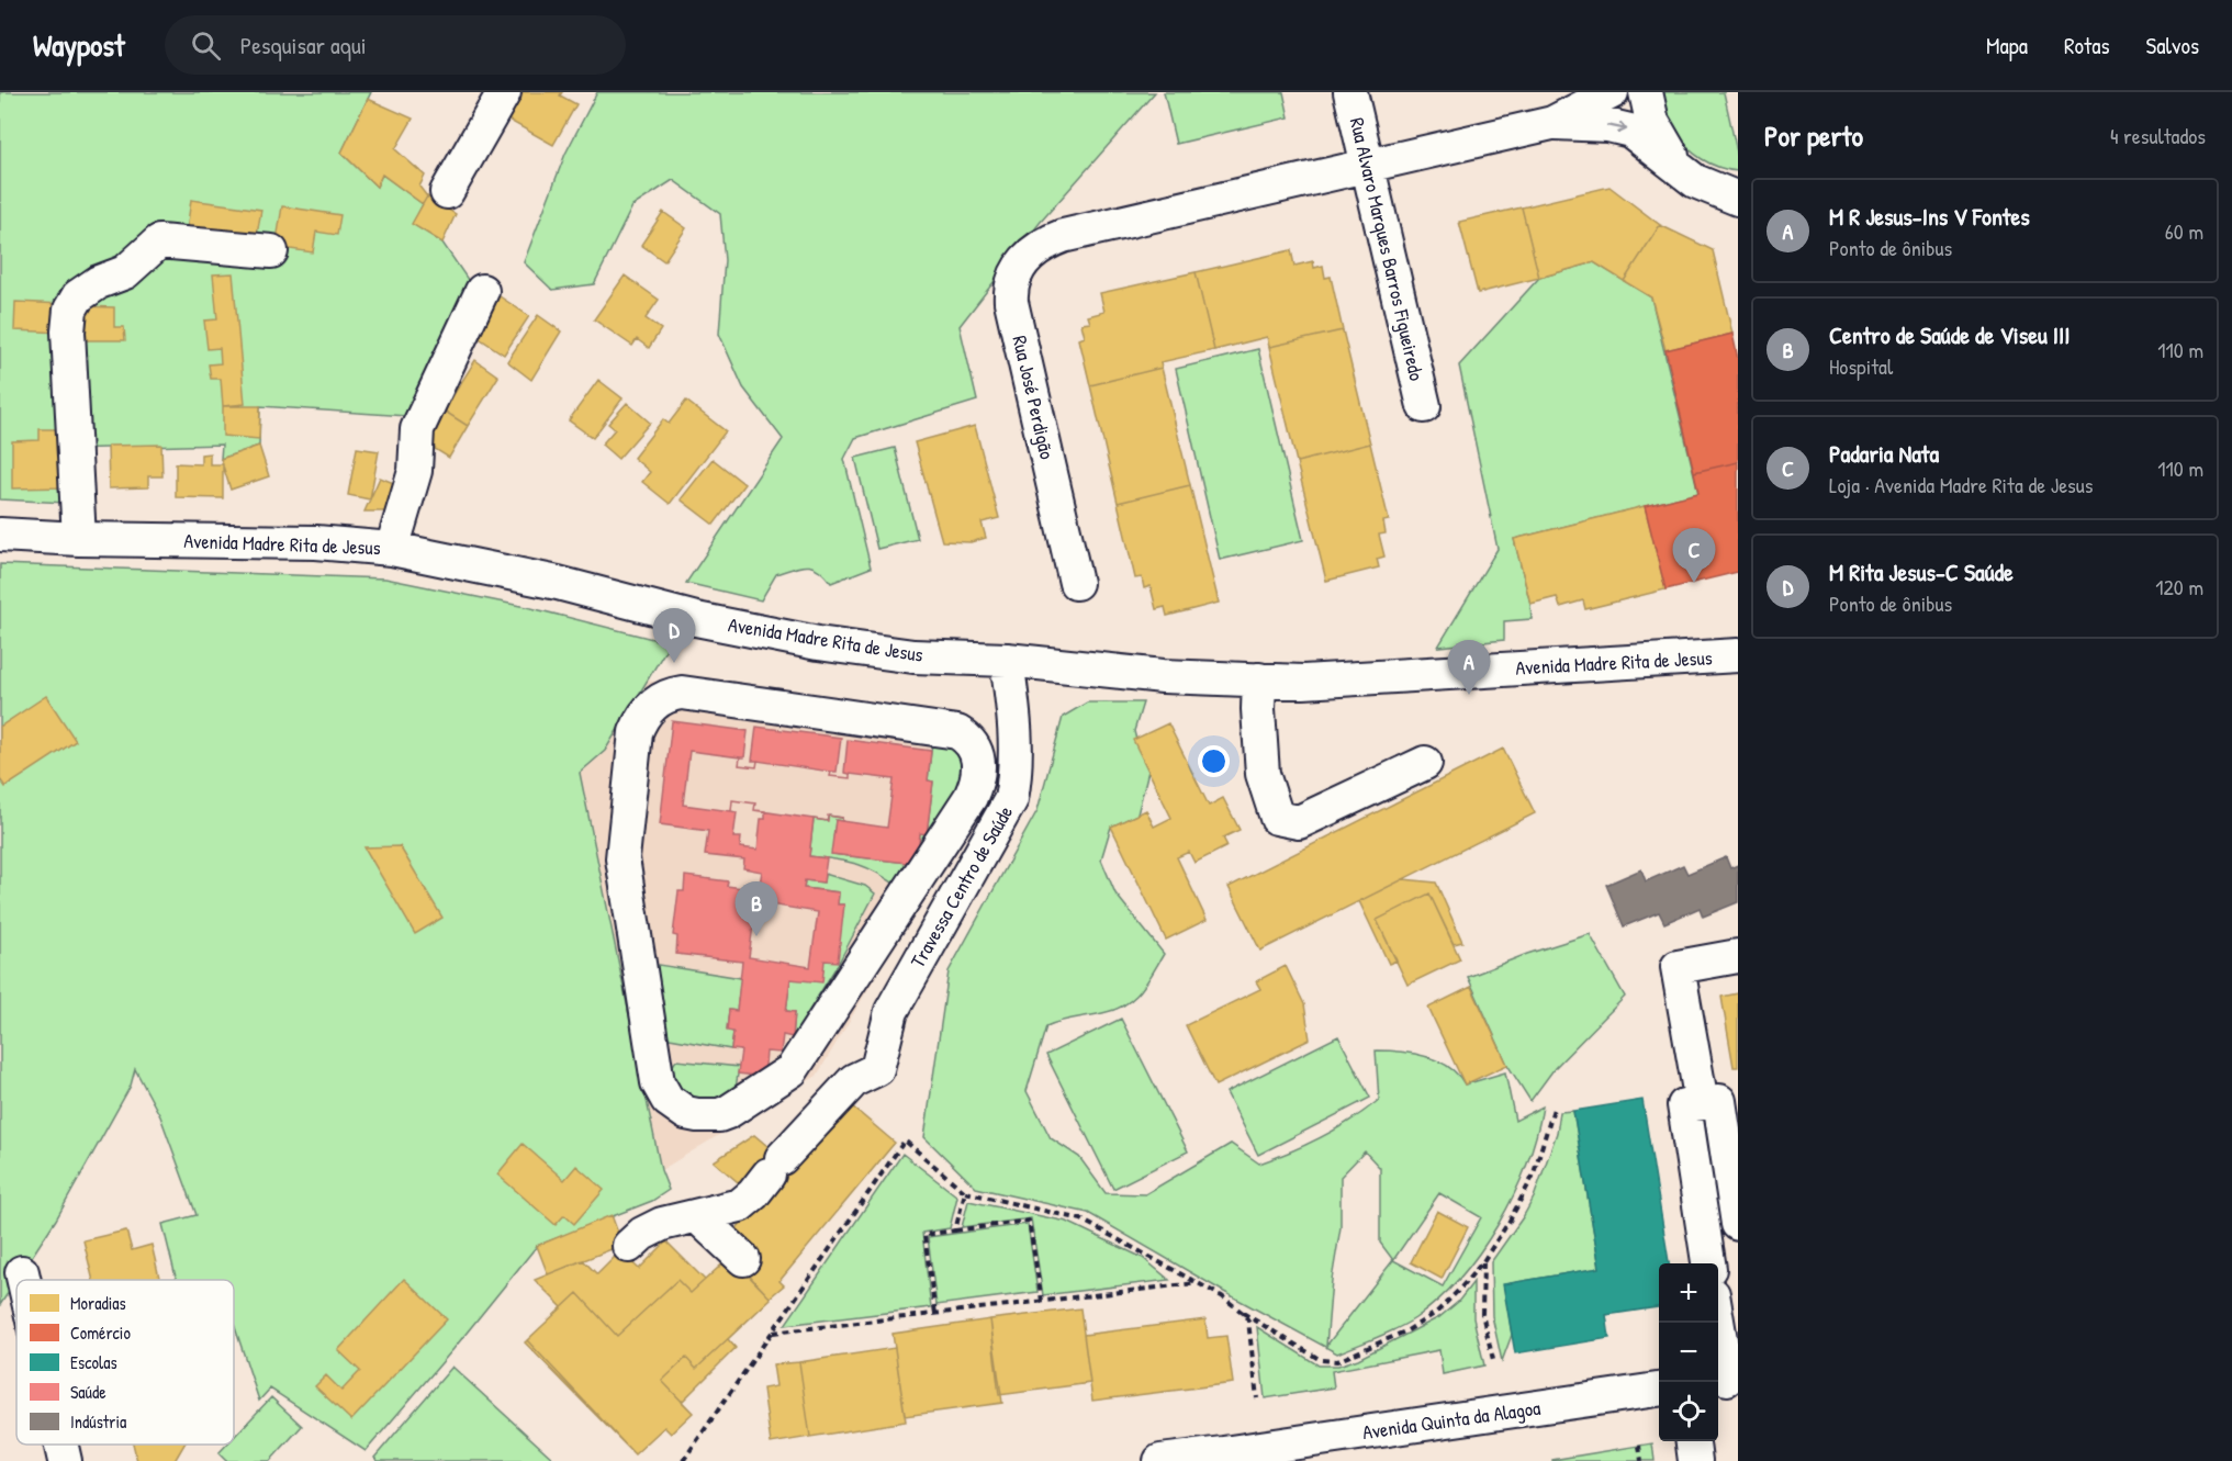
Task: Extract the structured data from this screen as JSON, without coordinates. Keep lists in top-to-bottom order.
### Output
{
  "streets": {
    "street": [
      "Rua Alvaro Marques Barros Figueiredo",
      "Rua José Perdigão",
      "Avenida Madre Rita de Jesus",
      "Travessa Centro de Saúde",
      "Avenida Quinta da Alagoa"
    ]
  },
  "crossings": [
    ["Rua Alvaro Marques Barros Figueiredo", "Rua José Perdigão"],
    ["Avenida Madre Rita de Jesus", "Travessa Centro de Saúde"]
  ],
  "legend": [
    "Moradias",
    "Comércio",
    "Escolas",
    "Saúde",
    "Indústria"
  ],
  "page": {
    "header": "Waypost",
    "search": "Pesquisar aqui",
    "nav": ["Mapa", "Rotas", "Salvos"],
    "heading": ["Por perto", "4 resultados"],
    "list": [
      {
        "mark": "A",
        "name": "M R Jesus-Ins V Fontes",
        "note": "Ponto de ônibus",
        "value": "60 m"
      },
      {
        "mark": "B",
        "name": "Centro de Saúde de Viseu III",
        "note": "Hospital",
        "value": "110 m"
      },
      {
        "mark": "C",
        "name": "Padaria Nata",
        "note": "Loja · Avenida Madre Rita de Jesus",
        "value": "110 m"
      },
      {
        "mark": "D",
        "name": "M Rita Jesus-C Saúde",
        "note": "Ponto de ônibus",
        "value": "120 m"
      }
    ],
    "pins": [
      "C",
      "D",
      "A",
      "B"
    ],
    "map_buttons": ["+", "−"]
  }
}
